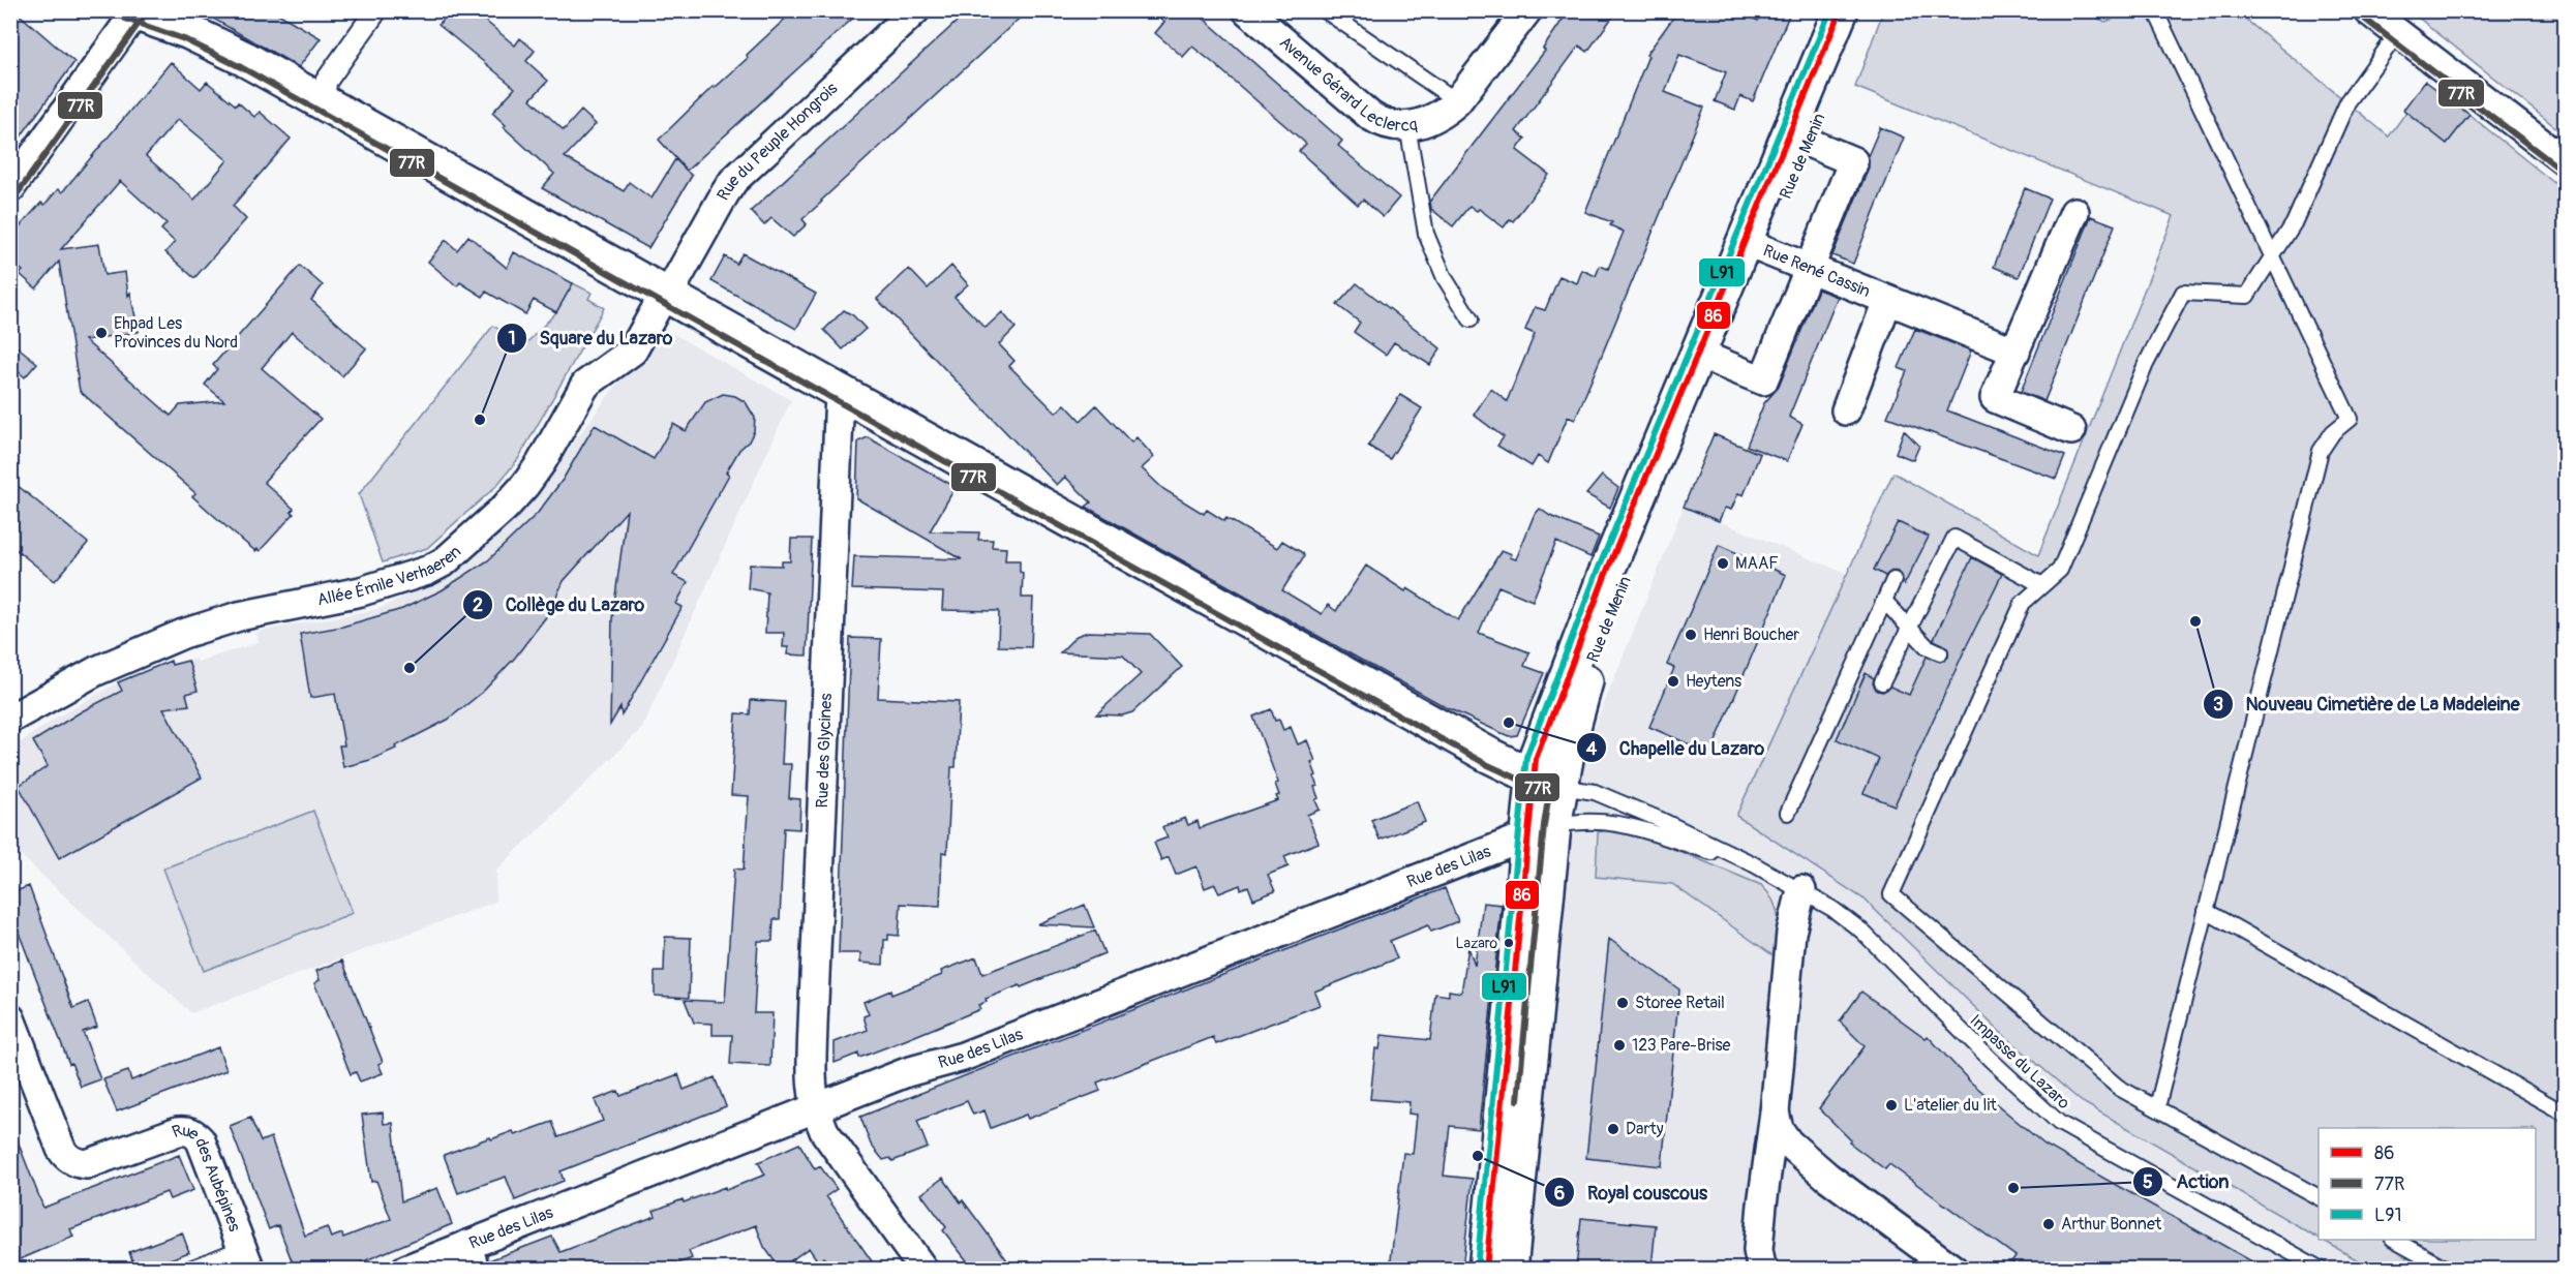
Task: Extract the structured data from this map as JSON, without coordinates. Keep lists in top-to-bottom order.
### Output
{
  "streets": {
    "main road": ["Rue de Menin"],
    "street": [
      "Avenue Gérard Leclercq",
      "Rue du Peuple Hongrois",
      "Rue René Cassin",
      "Allée Émile Verhaeren",
      "Rue des Glycines",
      "Rue des Lilas",
      "Rue des Aubépines"
    ],
    "lane": ["Impasse du Lazaro"]
  },
  "crossings": [
    ["Rue du Peuple Hongrois", "Allée Émile Verhaeren"],
    ["Rue de Menin", "Rue René Cassin"],
    ["Rue de Menin", "Rue des Lilas"],
    ["Rue des Glycines", "Rue des Lilas"]
  ],
  "places": [
    "Ehpad Les Provinces du Nord",
    "Square du Lazaro",
    "MAAF",
    "Nouveau Cimetière de La Madeleine",
    "Henri Boucher",
    "Collège du Lazaro",
    "Heytens",
    "Chapelle du Lazaro",
    "Lazaro",
    "Storee Retail",
    "123 Pare-Brise",
    "L'atelier du lit",
    "Darty",
    "Royal couscous",
    "Action",
    "Arthur Bonnet"
  ],
  "lines": ["transit line 86", "transit line L91", "transit line 77R"],
  "legend": ["86", "77R", "L91"]
}
